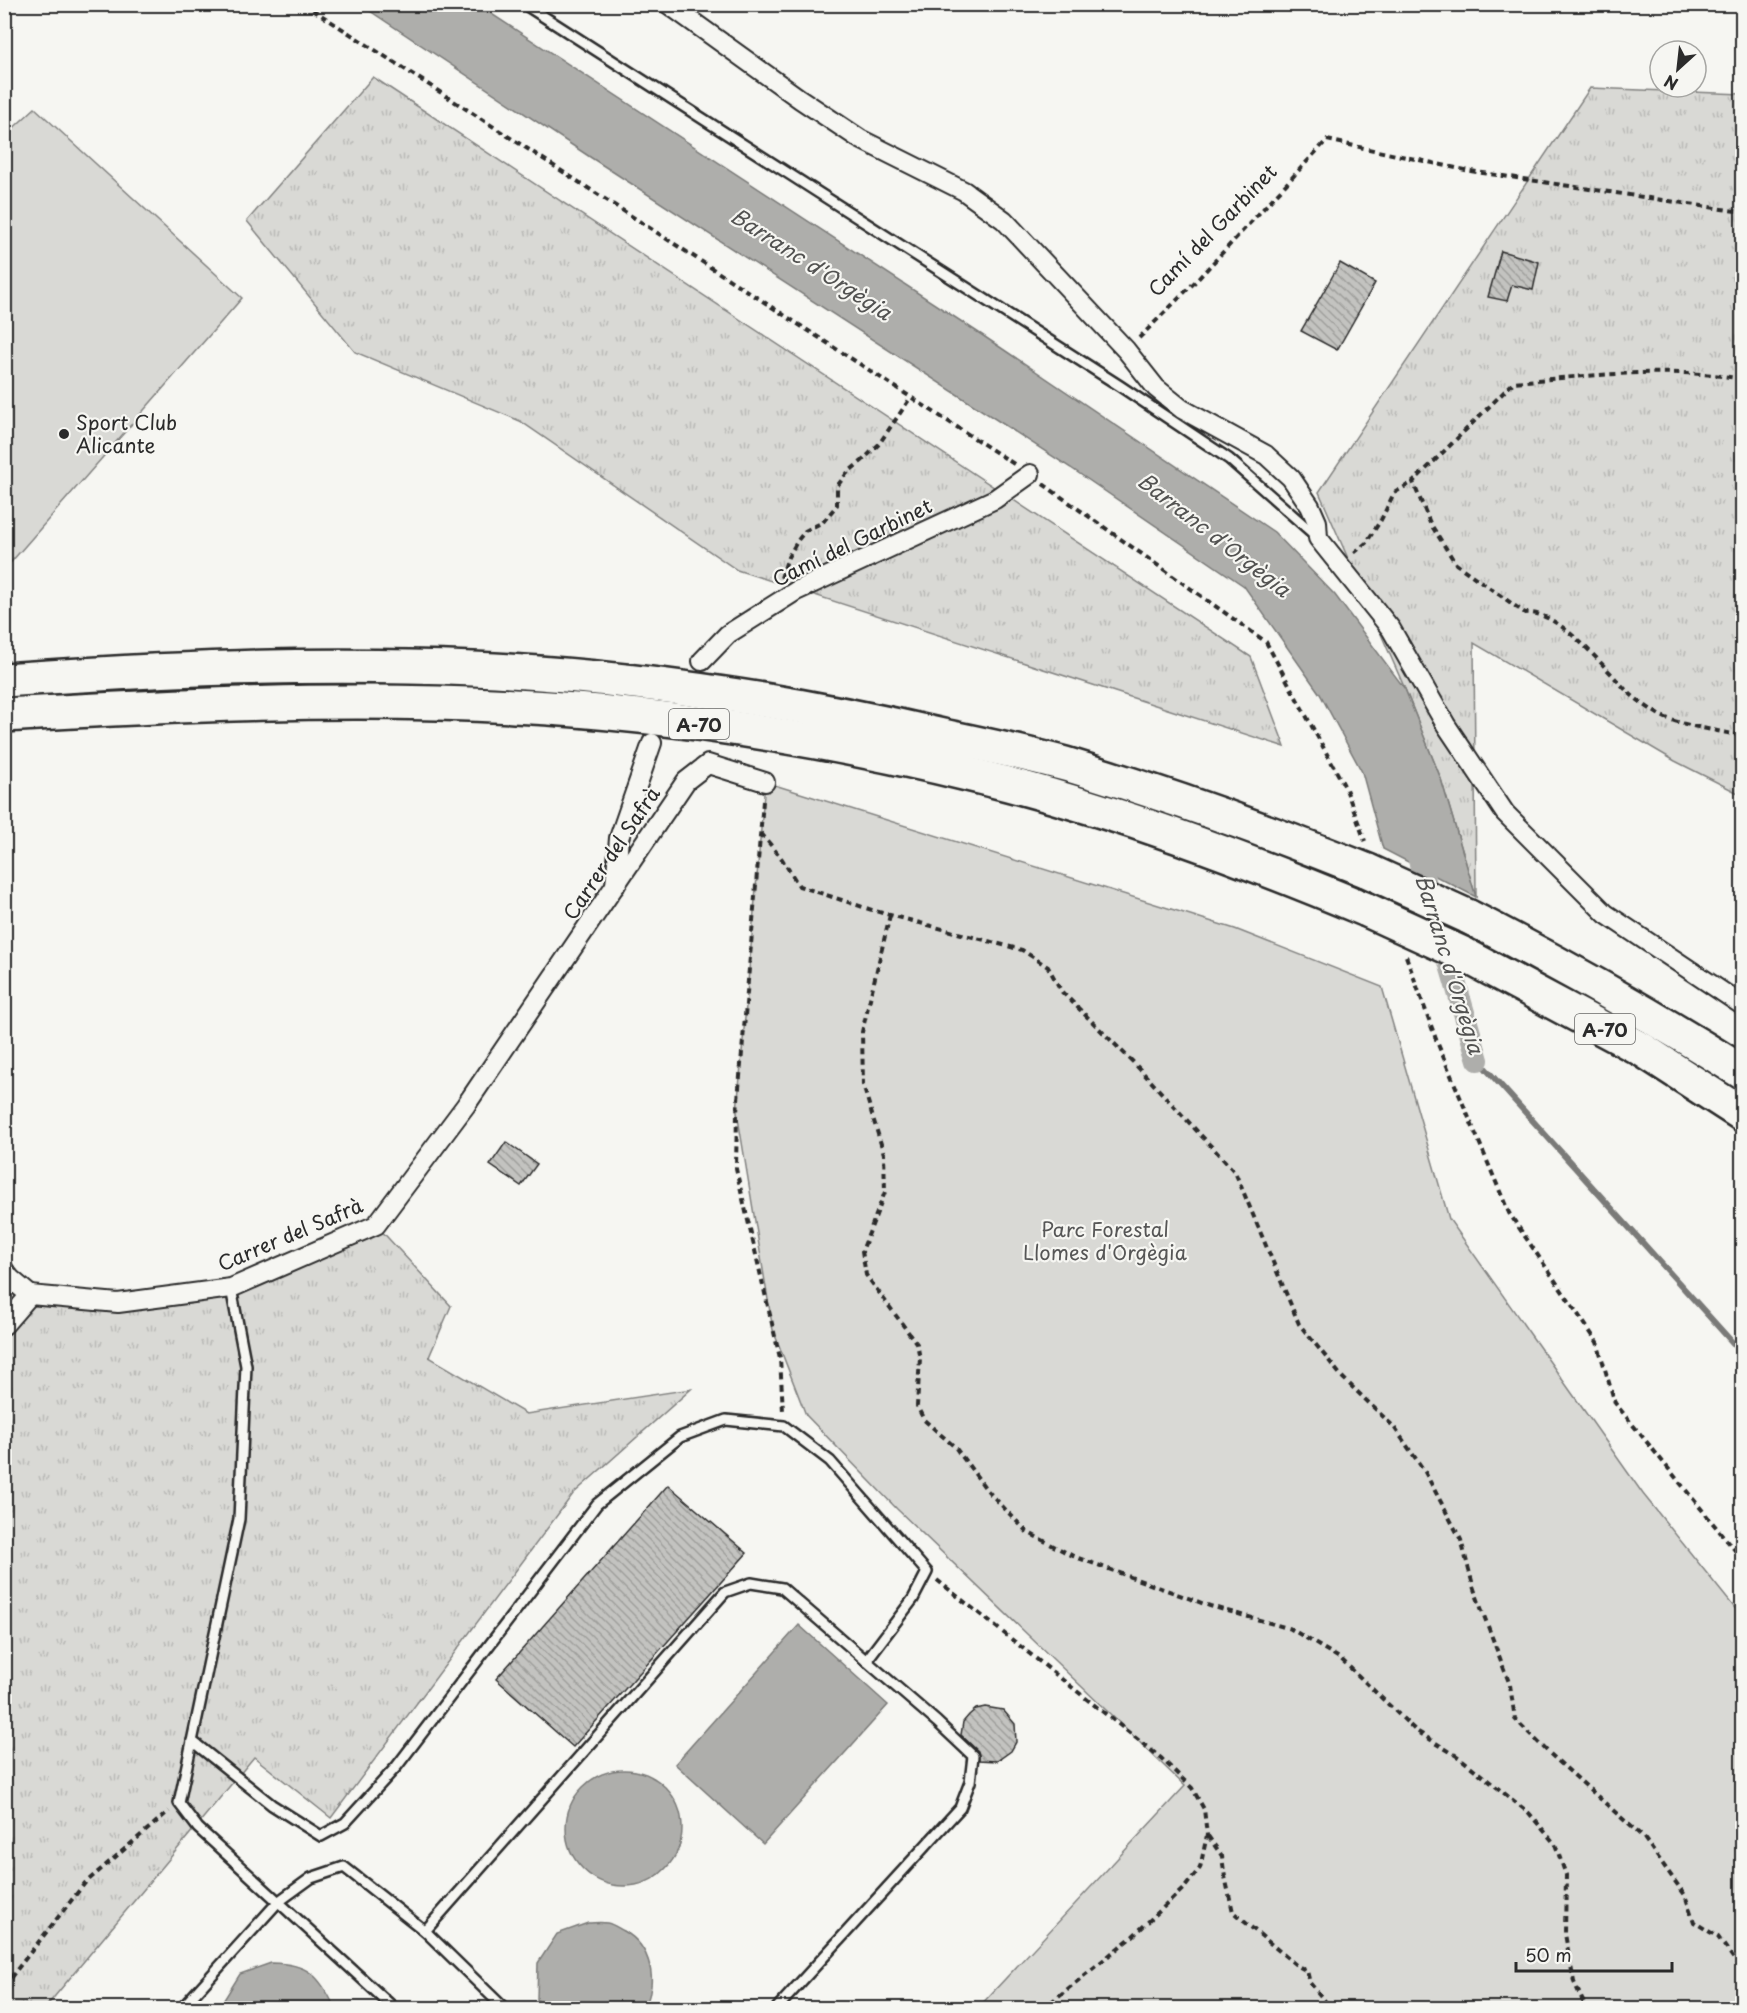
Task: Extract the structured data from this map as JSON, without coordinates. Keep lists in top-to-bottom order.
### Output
{
  "streets": {
    "highway": ["A-70"],
    "street": ["Camí del Garbinet", "Carrer del Safrà"]
  },
  "water": ["Barranc d'Orgègia"],
  "parks": ["Parc Forestal Llomes d'Orgègia"],
  "places": ["Sport Club Alicante"],
  "scale_bar": "50 m",
  "north": "bottom left"
}
